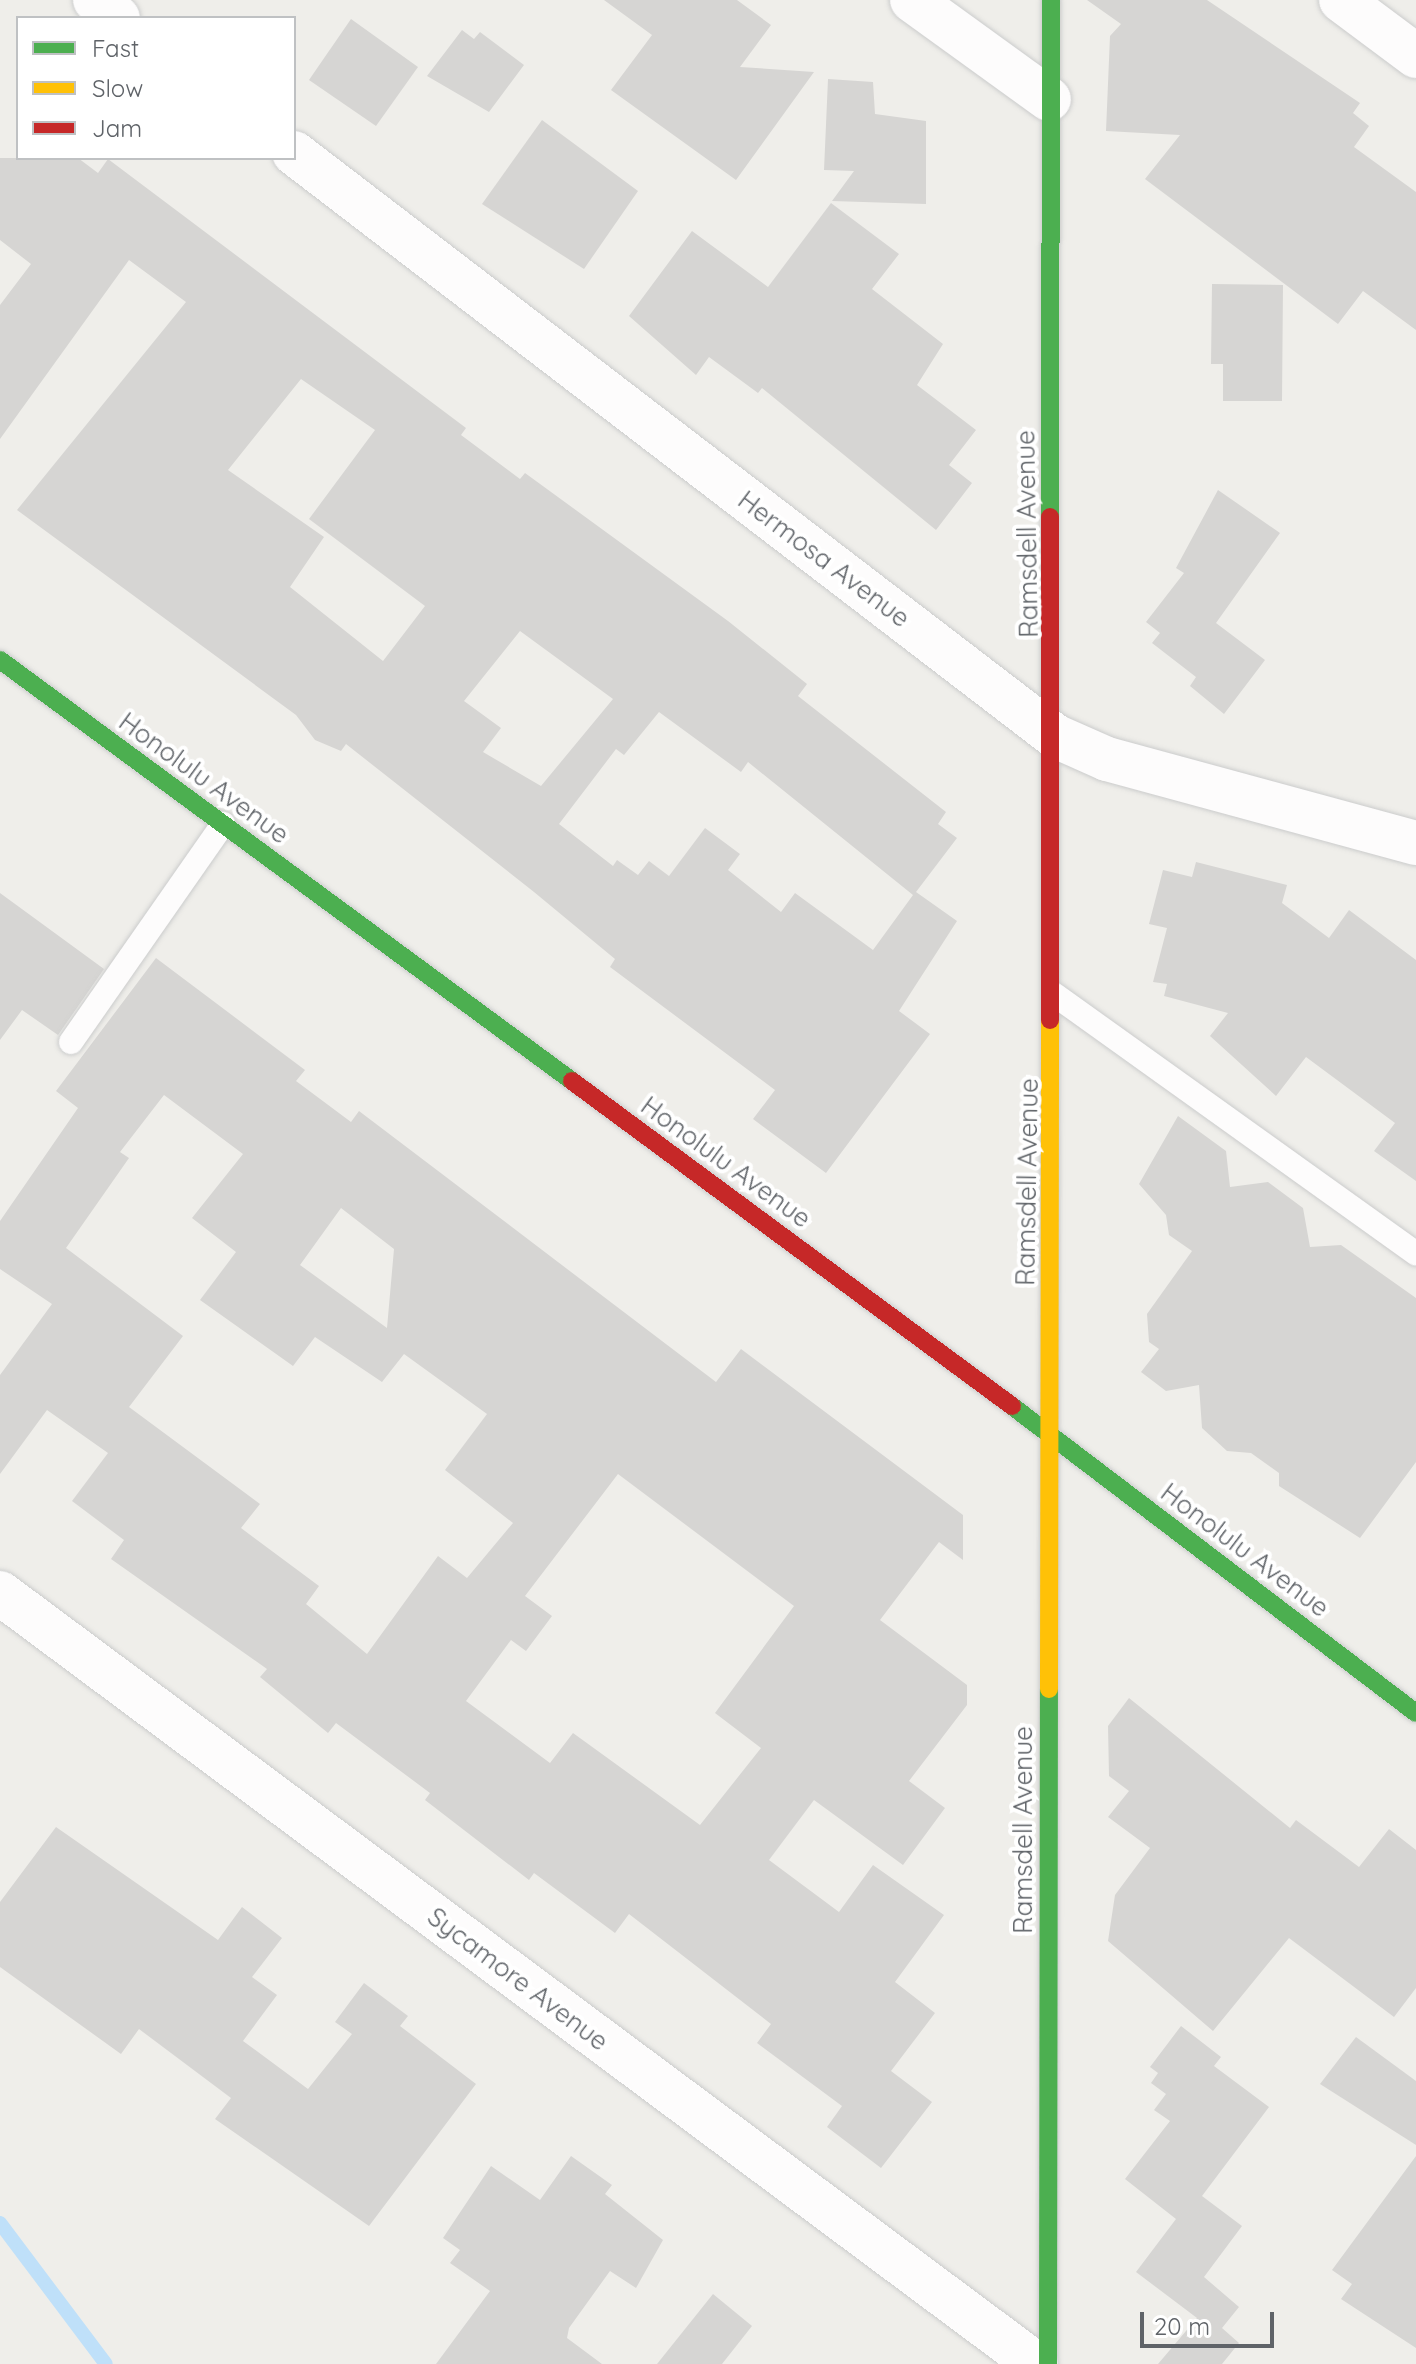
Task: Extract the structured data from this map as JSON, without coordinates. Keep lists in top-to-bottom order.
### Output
{
  "streets": {
    "street": [
      "Ramsdell Avenue",
      "Hermosa Avenue",
      "Honolulu Avenue",
      "Sycamore Avenue"
    ]
  },
  "crossings": [
    ["Ramsdell Avenue", "Hermosa Avenue"],
    ["Ramsdell Avenue", "Honolulu Avenue"]
  ],
  "legend": ["Fast", "Slow", "Jam"],
  "scale_bar": "20 m"
}
